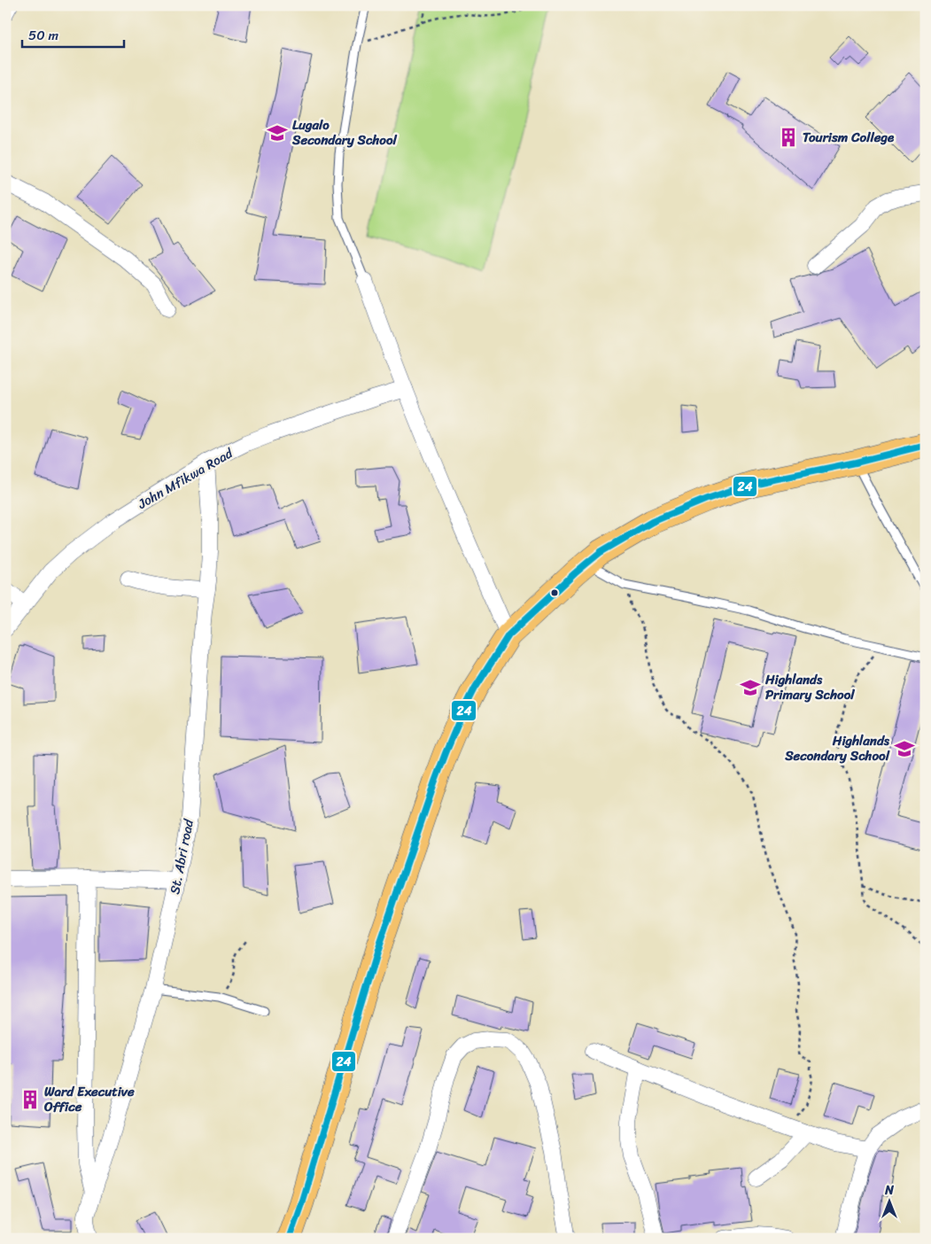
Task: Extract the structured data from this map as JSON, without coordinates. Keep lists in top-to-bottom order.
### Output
{
  "streets": {
    "street": ["John Mfikwa Road", "St. Abri road"]
  },
  "crossings": [
    ["John Mfikwa Road", "St. Abri road"]
  ],
  "places": {
    "school or university": ["Lugalo Secondary School", "Highlands Primary School", "Highlands Secondary School"],
    "building": ["Tourism College", "Ward Executive Office"]
  },
  "lines": ["transit line 24"],
  "scale_bar": "50 m",
  "north": "top"
}
